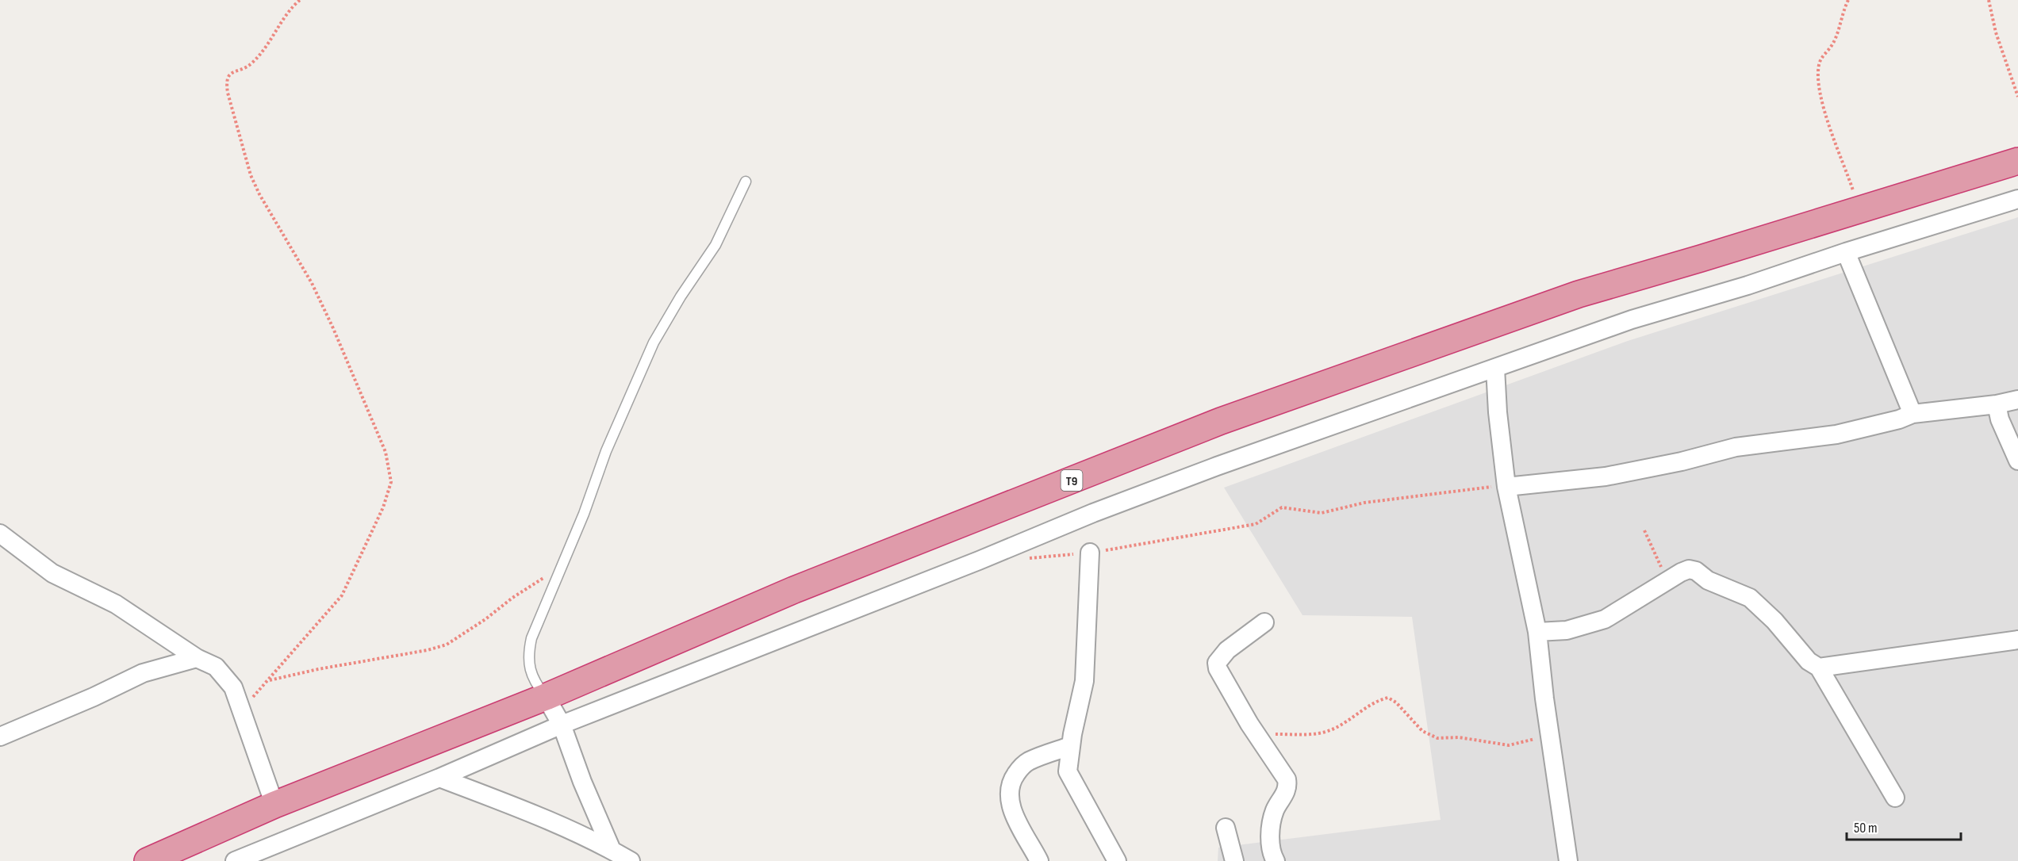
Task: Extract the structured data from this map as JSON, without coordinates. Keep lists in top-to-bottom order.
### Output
{
  "streets": {
    "highway": ["T9"]
  },
  "scale_bar": "50 m"
}
